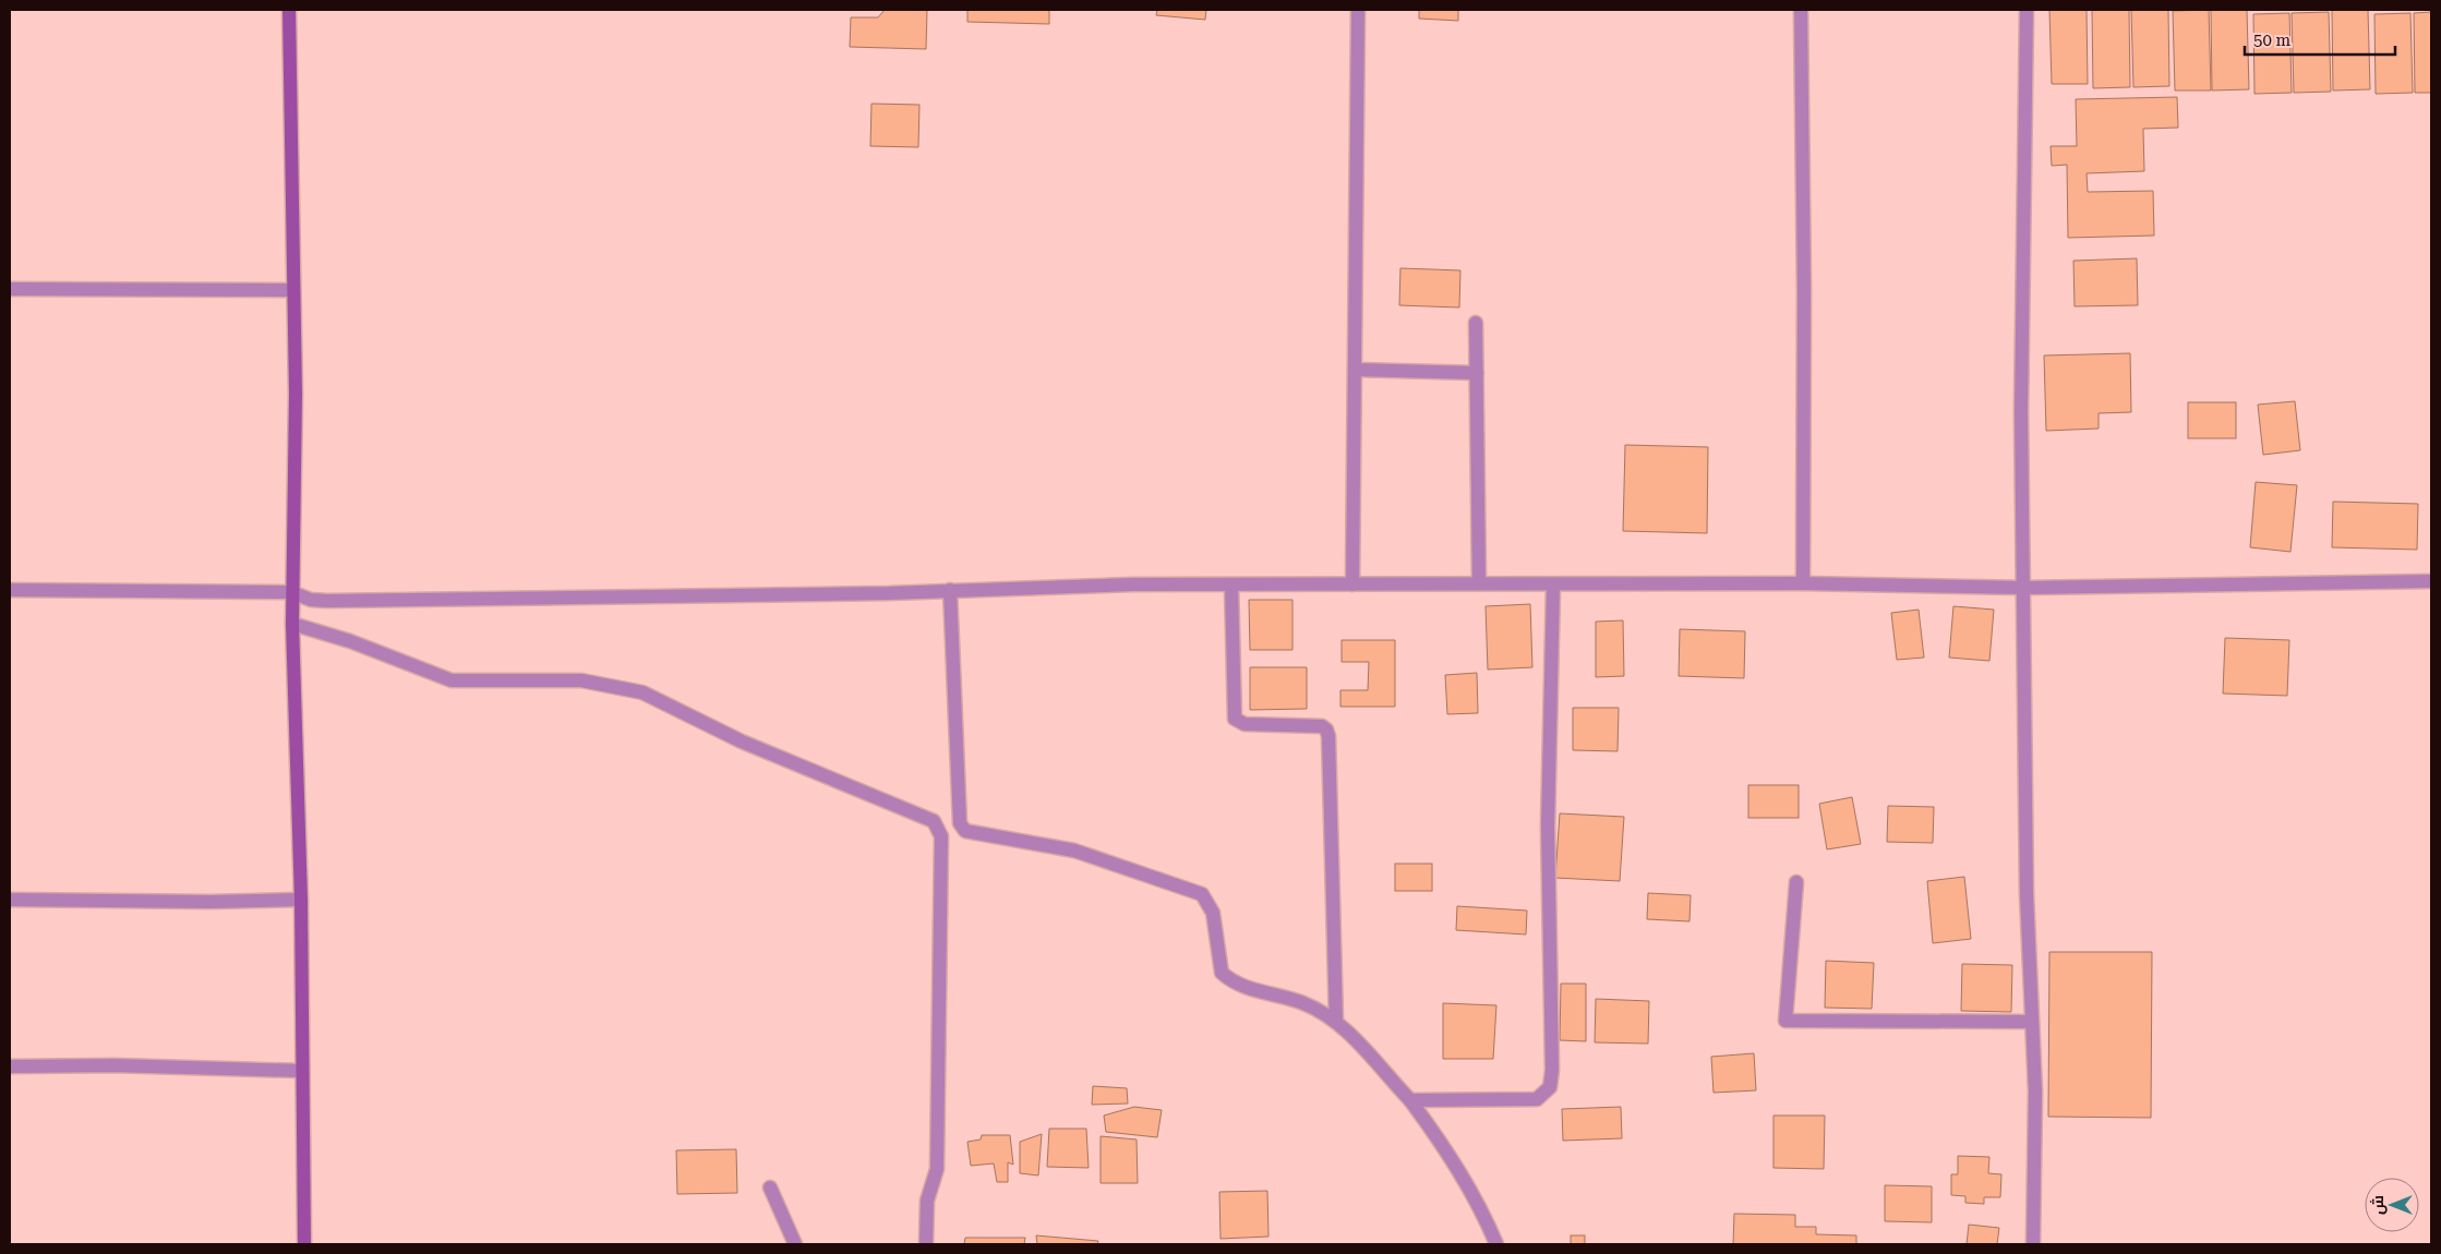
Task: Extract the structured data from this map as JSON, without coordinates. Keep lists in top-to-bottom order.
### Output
{
  "scale_bar": "50 m",
  "north": "left"
}
